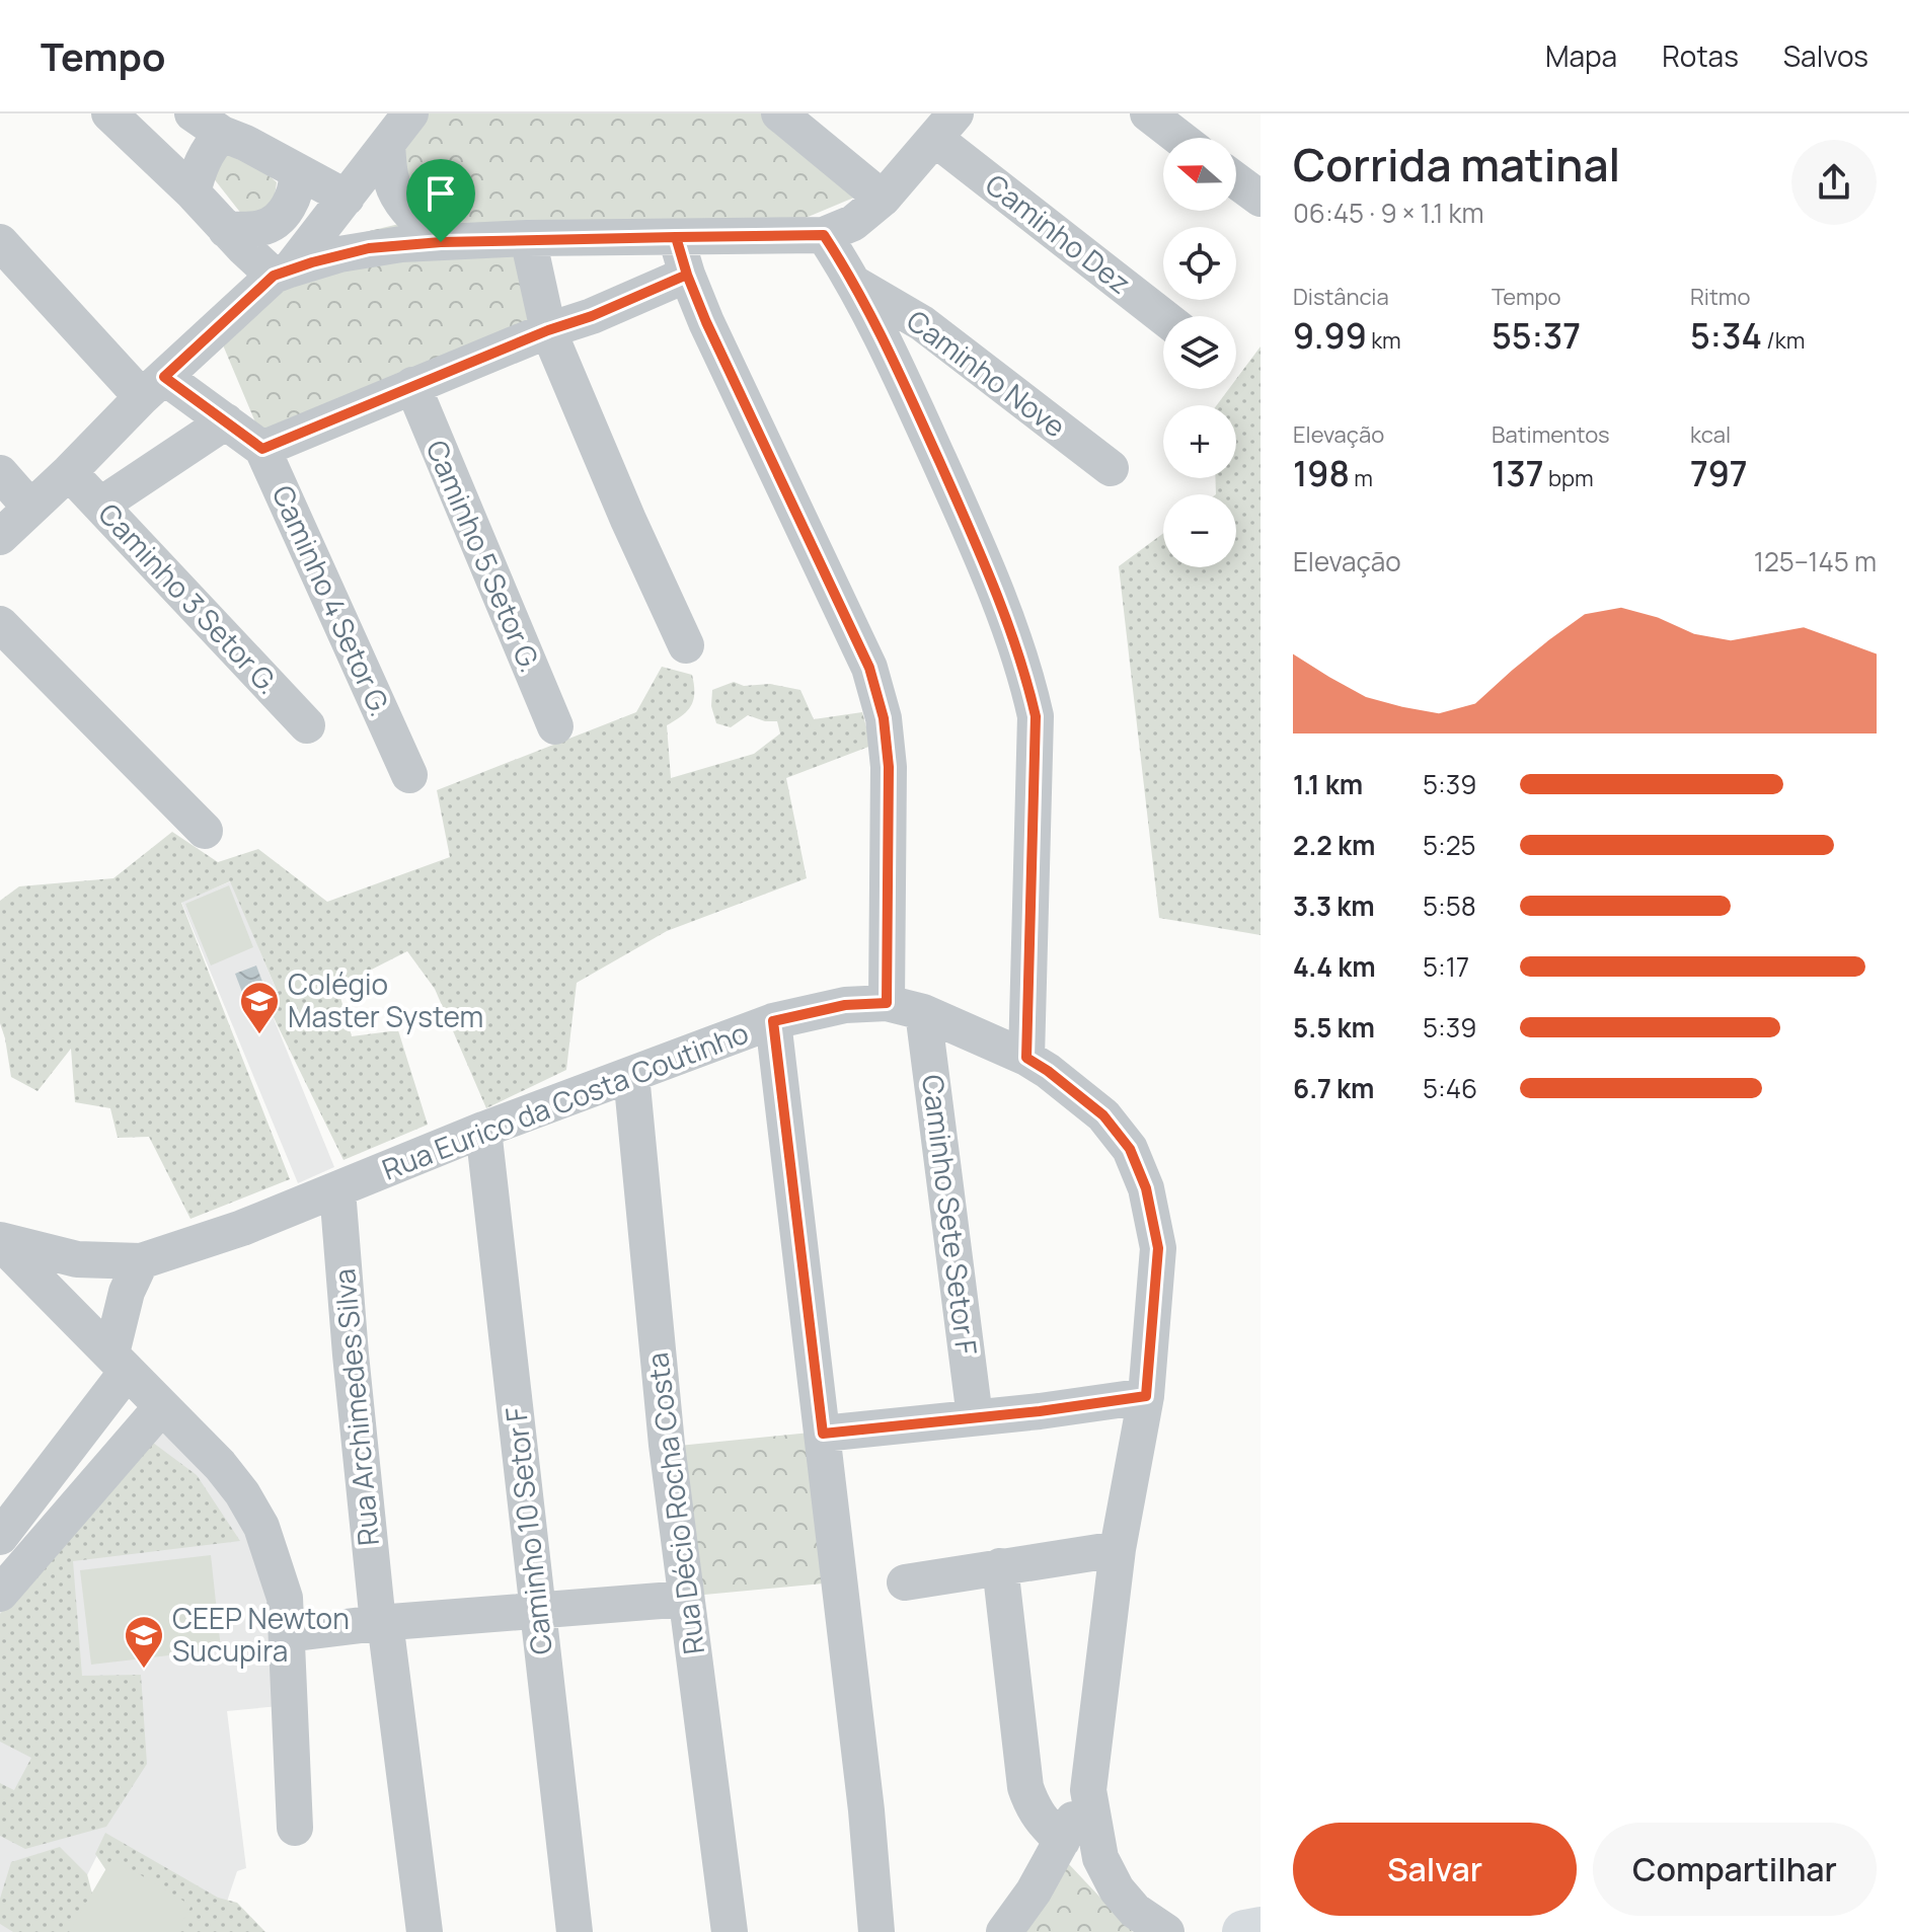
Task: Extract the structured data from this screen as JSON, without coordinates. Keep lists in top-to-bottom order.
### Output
{
  "streets": {
    "street": [
      "Caminho Dez",
      "Caminho Nove",
      "Caminho 5 Setor G.",
      "Caminho 3 Setor G.",
      "Caminho 4 Setor G.",
      "Rua Eurico da Costa Coutinho",
      "Caminho Sete Setor F",
      "Rua Archimedes Silva",
      "Rua Décio Rocha Costa",
      "Caminho 10 Setor F"
    ]
  },
  "crossings": [
    ["Rua Eurico da Costa Coutinho", "Caminho Sete Setor F"],
    ["Rua Eurico da Costa Coutinho", "Rua Archimedes Silva"],
    ["Rua Eurico da Costa Coutinho", "Rua Décio Rocha Costa"],
    ["Rua Eurico da Costa Coutinho", "Caminho 10 Setor F"]
  ],
  "places": {
    "school or university": ["Colégio Master System", "CEEP Newton Sucupira"]
  },
  "north": "left",
  "page": {
    "header": "Tempo",
    "nav": ["Mapa", "Rotas", "Salvos"],
    "heading": ["Corrida matinal", "06:45 · 9 × 1.1 km"],
    "map_buttons": ["+", "−"],
    "stats": [
      ["Distância", "9.99 km"],
      ["Tempo", "55:37"],
      ["Ritmo", "5:34 /km"],
      ["Elevação", "198 m"],
      ["Batimentos", "137 bpm"],
      ["kcal", "797"]
    ],
    "chart": ["Elevação", "125–145 m"],
    "list": [
      {
        "name": "1.1 km",
        "note": "5:39"
      },
      {
        "name": "2.2 km",
        "note": "5:25"
      },
      {
        "name": "3.3 km",
        "note": "5:58"
      },
      {
        "name": "4.4 km",
        "note": "5:17"
      },
      {
        "name": "5.5 km",
        "note": "5:39"
      },
      {
        "name": "6.7 km",
        "note": "5:46"
      }
    ],
    "buttons": ["Salvar", "Compartilhar"]
  }
}
